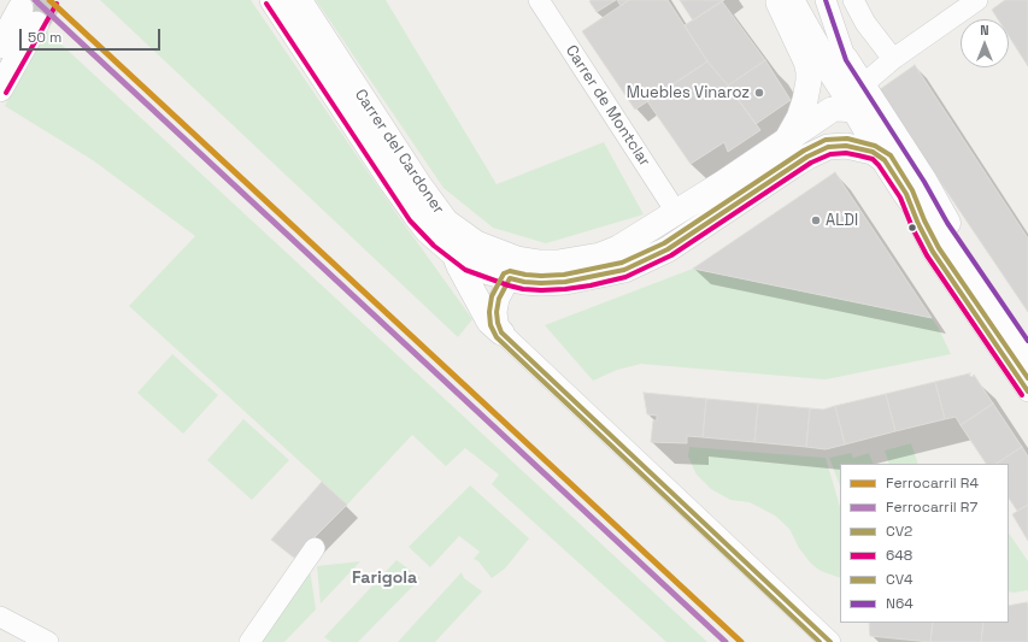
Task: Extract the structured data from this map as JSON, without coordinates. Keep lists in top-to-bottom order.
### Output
{
  "streets": {
    "street": ["Carrer de Montclar", "Carrer del Cardoner"]
  },
  "crossings": [
    ["Carrer de Montclar", "Carrer del Cardoner"]
  ],
  "districts": ["Farigola"],
  "places": ["Muebles Vinaroz", "ALDI"],
  "lines": [
    "rail line R4",
    "rail line R7",
    "transit line N64",
    "transit line 648",
    "transit line CV4",
    "transit line CV2"
  ],
  "legend": [
    "Ferrocarril R4",
    "Ferrocarril R7",
    "CV2",
    "648",
    "CV4",
    "N64"
  ],
  "scale_bar": "50 m",
  "north": "top"
}
